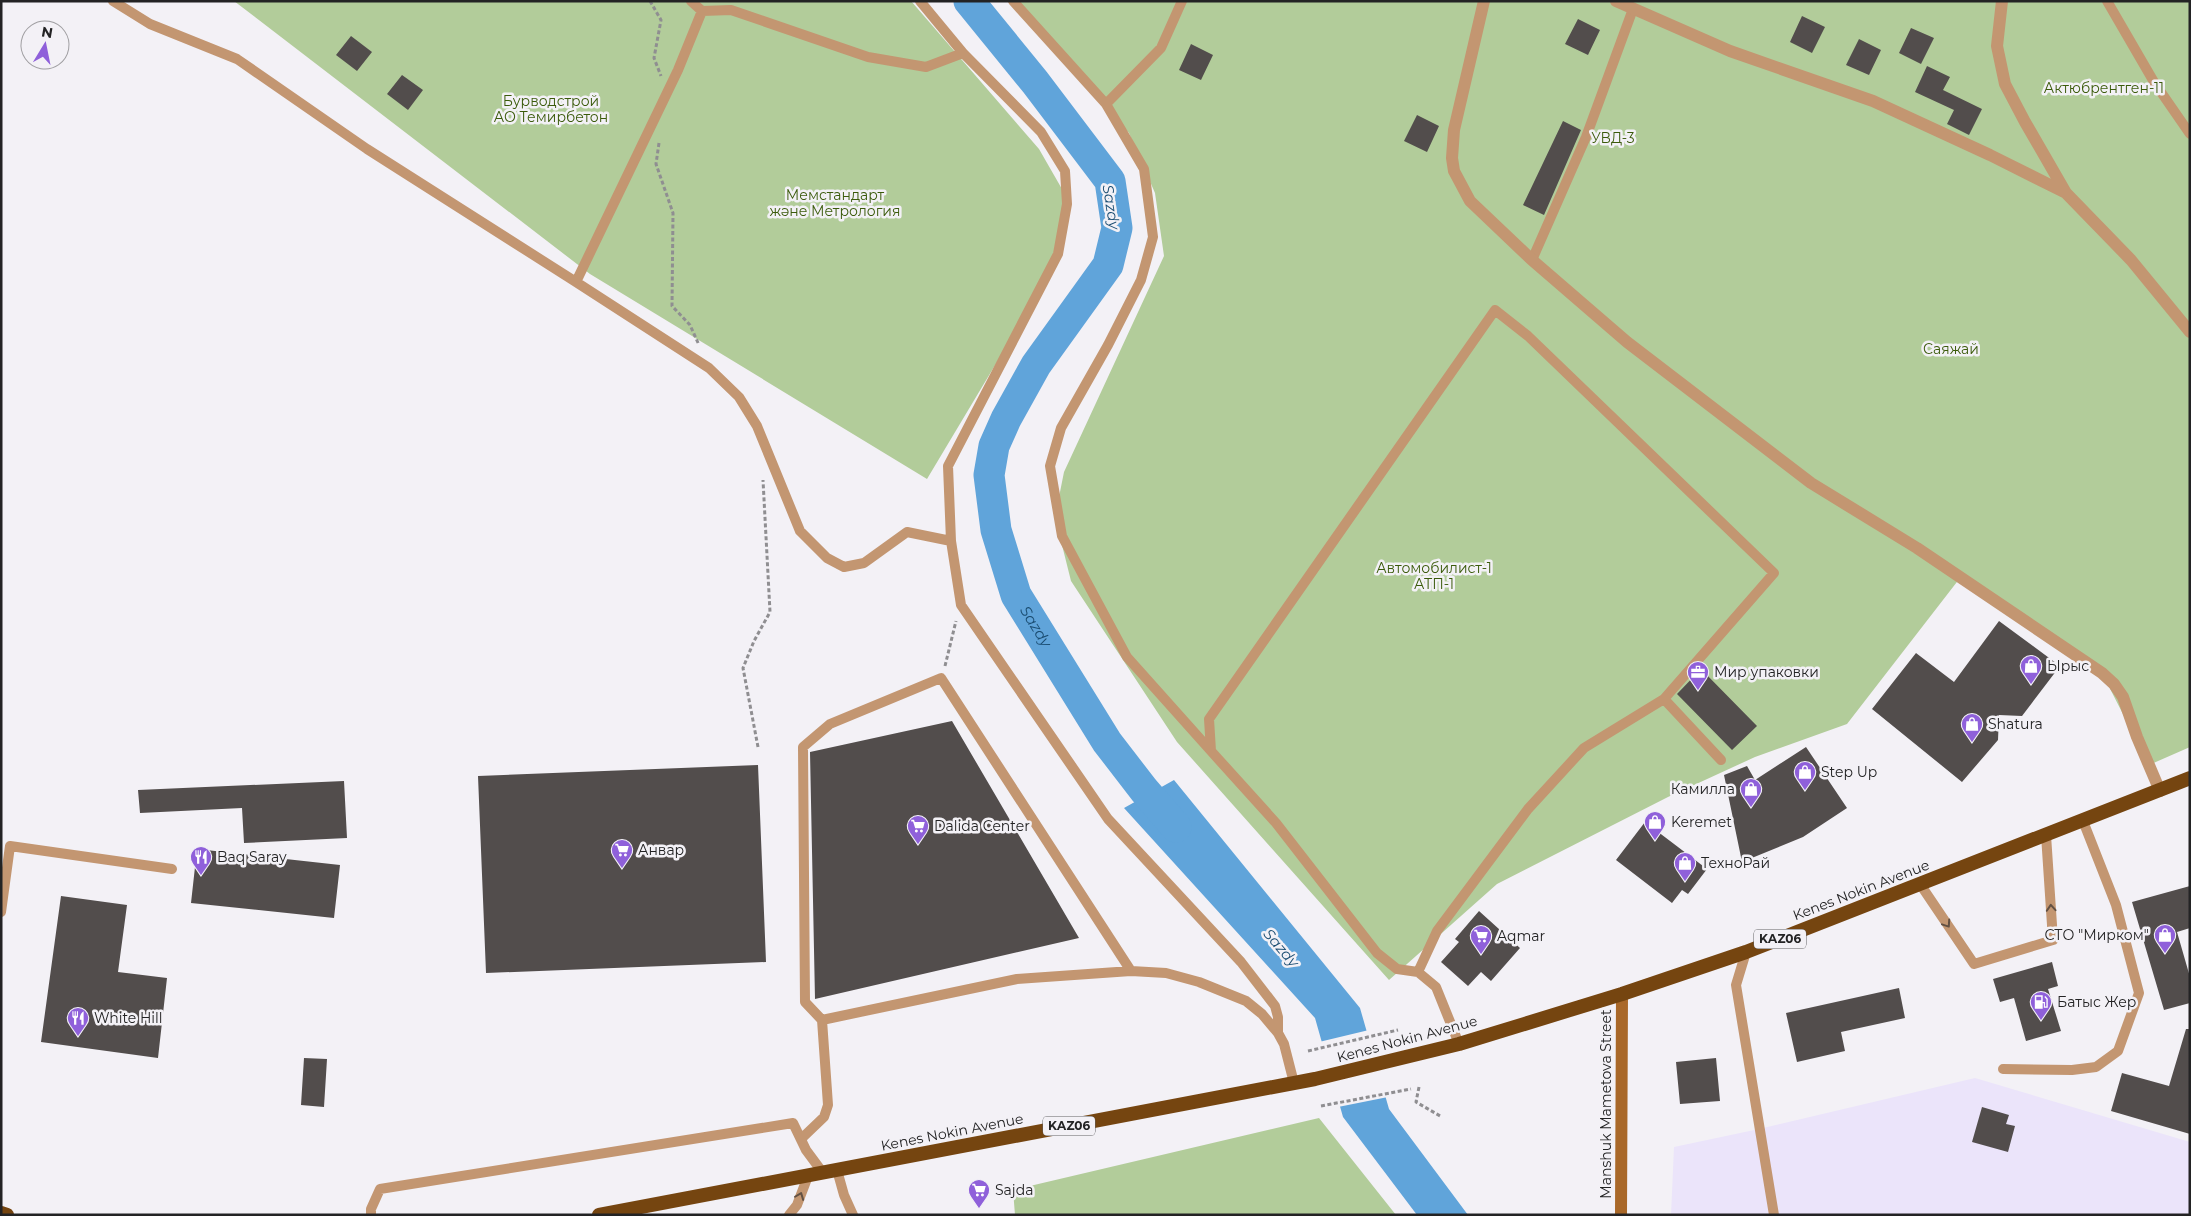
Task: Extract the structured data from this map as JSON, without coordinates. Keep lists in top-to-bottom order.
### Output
{
  "streets": {
    "highway": ["Kenes Nokin Avenue", "KАZ06"],
    "main road": ["Manshuk Mametova Street"]
  },
  "crossings": [
    ["Kenes Nokin Avenue", "Manshuk Mametova Street"]
  ],
  "water": ["Sazdy"],
  "parks": [
    "Актюбрентген-11",
    "Бурводстрой АО Темирбетон",
    "УВД-3",
    "Мемстандарт және Метрология",
    "Саяжай",
    "Автомобилист-1 АТП-1"
  ],
  "places": {
    "shop": [
      "Ырыс",
      "Shatura",
      "Step Up",
      "Камилла",
      "Keremet",
      "ТехноРай",
      "СТО \"Мирком\""
    ],
    "office": ["Мир упаковки"],
    "supermarket": [
      "Dalida Center",
      "Анвар",
      "Aqmar",
      "Sajda"
    ],
    "restaurant": ["Baq Saray", "White Hill"],
    "fuel station": ["Батыс Жер"]
  },
  "north": "top"
}
